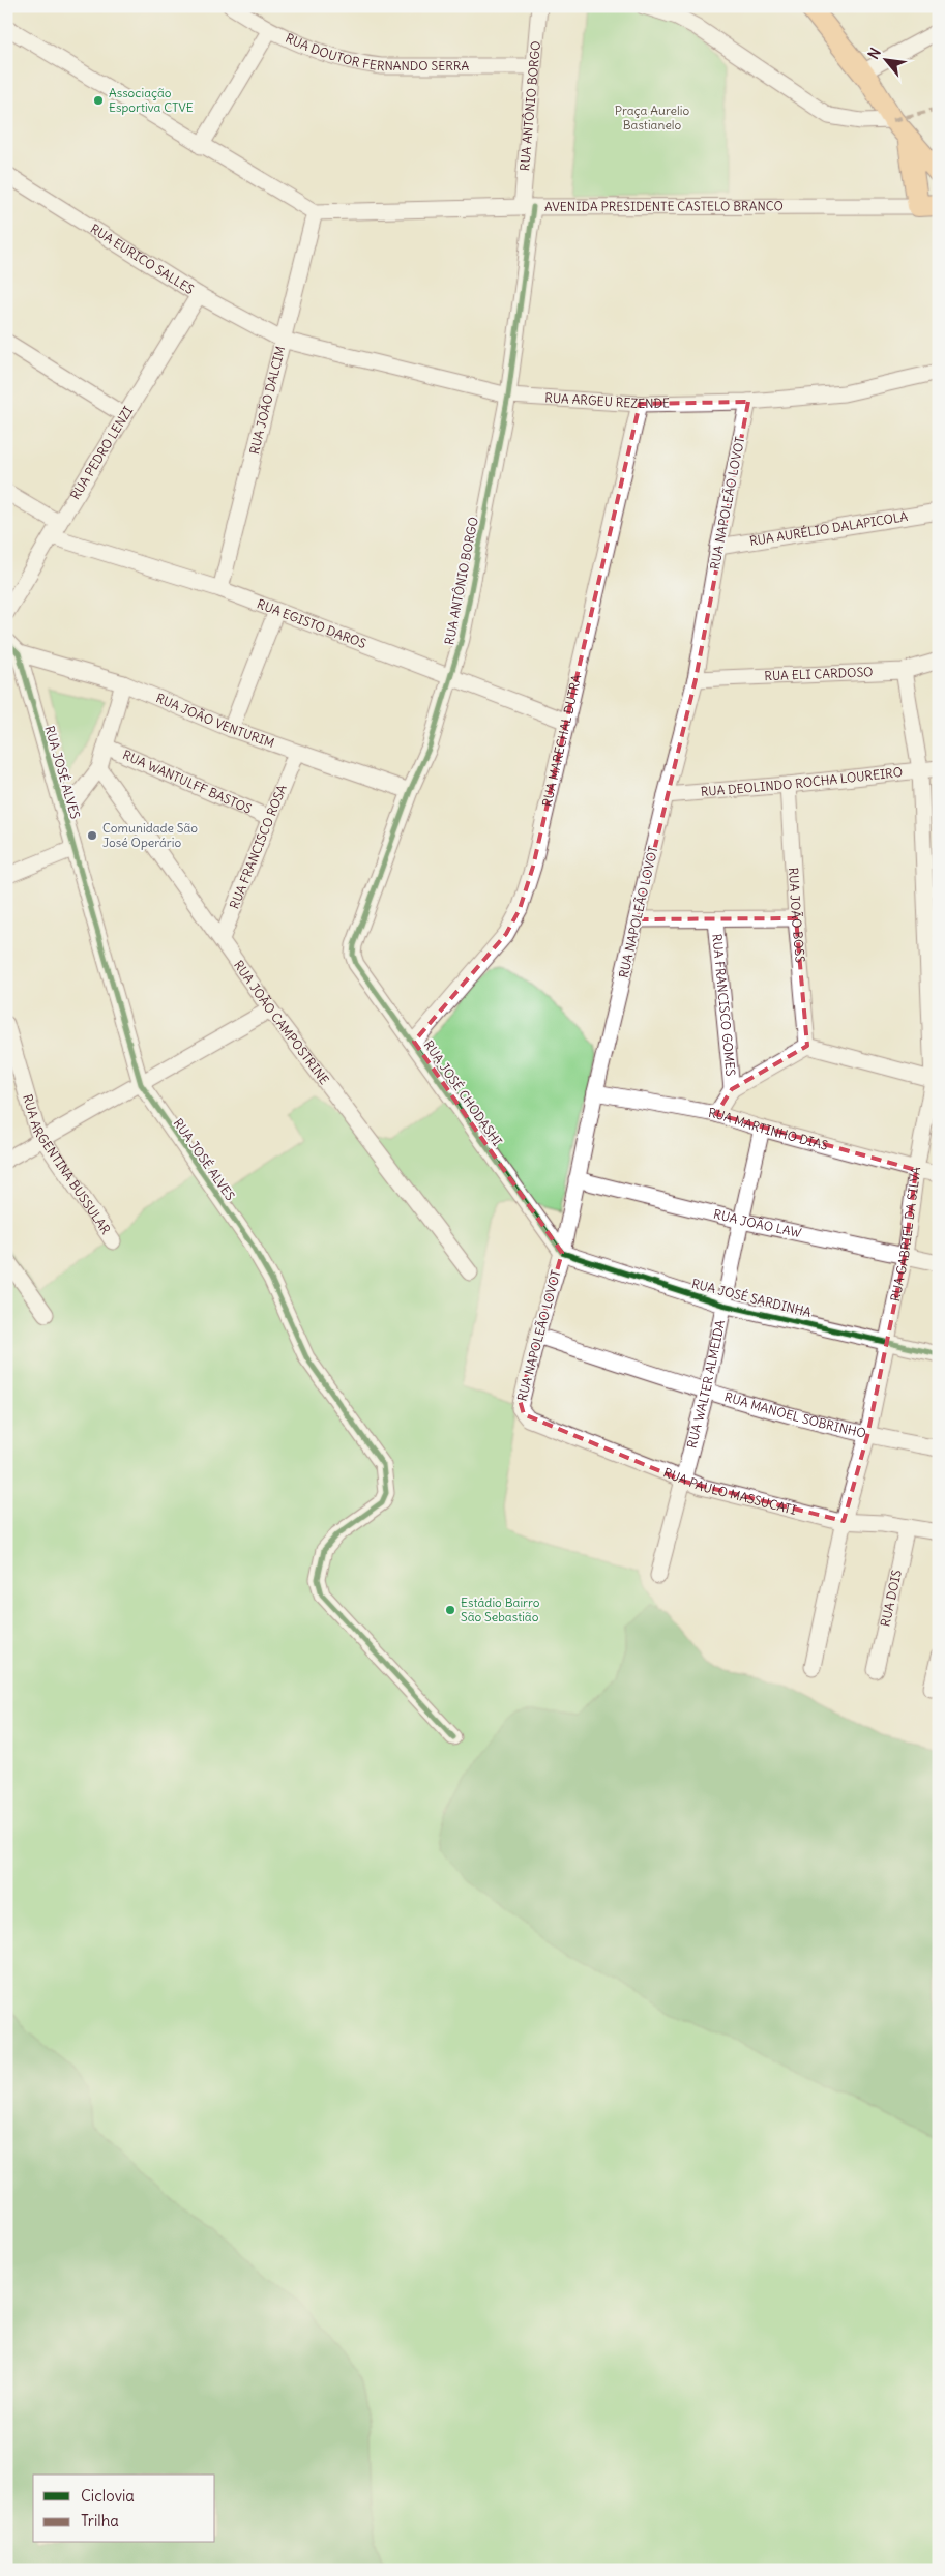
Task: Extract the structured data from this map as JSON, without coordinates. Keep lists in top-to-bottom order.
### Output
{
  "streets": {
    "street": [
      "RUA DOUTOR FERNANDO SERRA",
      "RUA ANTÔNIO BORGO",
      "AVENIDA PRESIDENTE CASTELO BRANCO",
      "RUA EURICO SALLES",
      "RUA JOÃO DALCIM",
      "RUA ARGEU REZENDE",
      "RUA PEDRO LENZI",
      "RUA NAPOLEÃO LOVOT",
      "RUA AURÉLIO DALAPICOLA",
      "RUA EGISTO DAROS",
      "RUA ELI CARDOSO",
      "RUA JOÃO VENTURIM",
      "RUA MARECHAL DUTRA",
      "RUA JOSÉ ALVES",
      "RUA DEOLINDO ROCHA LOUREIRO",
      "RUA WANTULFF BASTOS",
      "RUA FRANCISCO ROSA",
      "RUA JOÃO BOSS",
      "RUA FRANCISCO GOMES",
      "RUA JOÃO CAMPOSTRINE",
      "RUA JOSÉ CHODASHI",
      "RUA MARTINHO DIAS",
      "RUA ARGENTINA BUSSULAR",
      "RUA JOÃO LAW",
      "RUA GABRIEL DA SILVA",
      "RUA JOSÉ SARDINHA",
      "RUA WALTER ALMEIDA",
      "RUA MANOEL SOBRINHO",
      "RUA PAULO MASSUCATI",
      "RUA DOIS"
    ]
  },
  "crossings": [
    ["RUA DOUTOR FERNANDO SERRA", "RUA ANTÔNIO BORGO"],
    ["RUA ANTÔNIO BORGO", "AVENIDA PRESIDENTE CASTELO BRANCO"],
    ["RUA ANTÔNIO BORGO", "RUA ARGEU REZENDE"],
    ["RUA ANTÔNIO BORGO", "RUA EGISTO DAROS"],
    ["RUA ANTÔNIO BORGO", "RUA JOÃO VENTURIM"],
    ["RUA ANTÔNIO BORGO", "RUA JOSÉ CHODASHI"],
    ["AVENIDA PRESIDENTE CASTELO BRANCO", "RUA JOÃO DALCIM"],
    ["RUA EURICO SALLES", "RUA JOÃO DALCIM"],
    ["RUA EURICO SALLES", "RUA ARGEU REZENDE"],
    ["RUA EURICO SALLES", "RUA PEDRO LENZI"],
    ["RUA JOÃO DALCIM", "RUA ARGEU REZENDE"],
    ["RUA JOÃO DALCIM", "RUA EGISTO DAROS"],
    ["RUA ARGEU REZENDE", "RUA NAPOLEÃO LOVOT"],
    ["RUA ARGEU REZENDE", "RUA MARECHAL DUTRA"],
    ["RUA PEDRO LENZI", "RUA EGISTO DAROS"],
    ["RUA NAPOLEÃO LOVOT", "RUA AURÉLIO DALAPICOLA"],
    ["RUA NAPOLEÃO LOVOT", "RUA ELI CARDOSO"],
    ["RUA NAPOLEÃO LOVOT", "RUA DEOLINDO ROCHA LOUREIRO"],
    ["RUA NAPOLEÃO LOVOT", "RUA JOSÉ CHODASHI"],
    ["RUA NAPOLEÃO LOVOT", "RUA MARTINHO DIAS"],
    ["RUA NAPOLEÃO LOVOT", "RUA JOÃO LAW"],
    ["RUA NAPOLEÃO LOVOT", "RUA JOSÉ SARDINHA"],
    ["RUA NAPOLEÃO LOVOT", "RUA MANOEL SOBRINHO"],
    ["RUA NAPOLEÃO LOVOT", "RUA PAULO MASSUCATI"],
    ["RUA EGISTO DAROS", "RUA MARECHAL DUTRA"],
    ["RUA ELI CARDOSO", "RUA GABRIEL DA SILVA"],
    ["RUA JOÃO VENTURIM", "RUA JOSÉ ALVES"],
    ["RUA JOÃO VENTURIM", "RUA FRANCISCO ROSA"],
    ["RUA MARECHAL DUTRA", "RUA JOSÉ CHODASHI"],
    ["RUA DEOLINDO ROCHA LOUREIRO", "RUA JOÃO BOSS"],
    ["RUA DEOLINDO ROCHA LOUREIRO", "RUA GABRIEL DA SILVA"],
    ["RUA WANTULFF BASTOS", "RUA FRANCISCO ROSA"],
    ["RUA FRANCISCO ROSA", "RUA JOÃO CAMPOSTRINE"],
    ["RUA JOSÉ CHODASHI", "RUA JOSÉ SARDINHA"],
    ["RUA MARTINHO DIAS", "RUA GABRIEL DA SILVA"],
    ["RUA MARTINHO DIAS", "RUA WALTER ALMEIDA"],
    ["RUA JOÃO LAW", "RUA GABRIEL DA SILVA"],
    ["RUA JOÃO LAW", "RUA WALTER ALMEIDA"],
    ["RUA GABRIEL DA SILVA", "RUA JOSÉ SARDINHA"],
    ["RUA GABRIEL DA SILVA", "RUA MANOEL SOBRINHO"],
    ["RUA GABRIEL DA SILVA", "RUA PAULO MASSUCATI"],
    ["RUA JOSÉ SARDINHA", "RUA WALTER ALMEIDA"],
    ["RUA WALTER ALMEIDA", "RUA MANOEL SOBRINHO"],
    ["RUA WALTER ALMEIDA", "RUA PAULO MASSUCATI"],
    ["RUA PAULO MASSUCATI", "RUA DOIS"]
  ],
  "parks": ["Praça Aurelio Bastianelo"],
  "places": ["Associação Esportiva CTVE", "Comunidade São José Operário", "Estádio Bairro São Sebastião"],
  "legend": ["Ciclovia", "Trilha"],
  "north": "top left"
}
